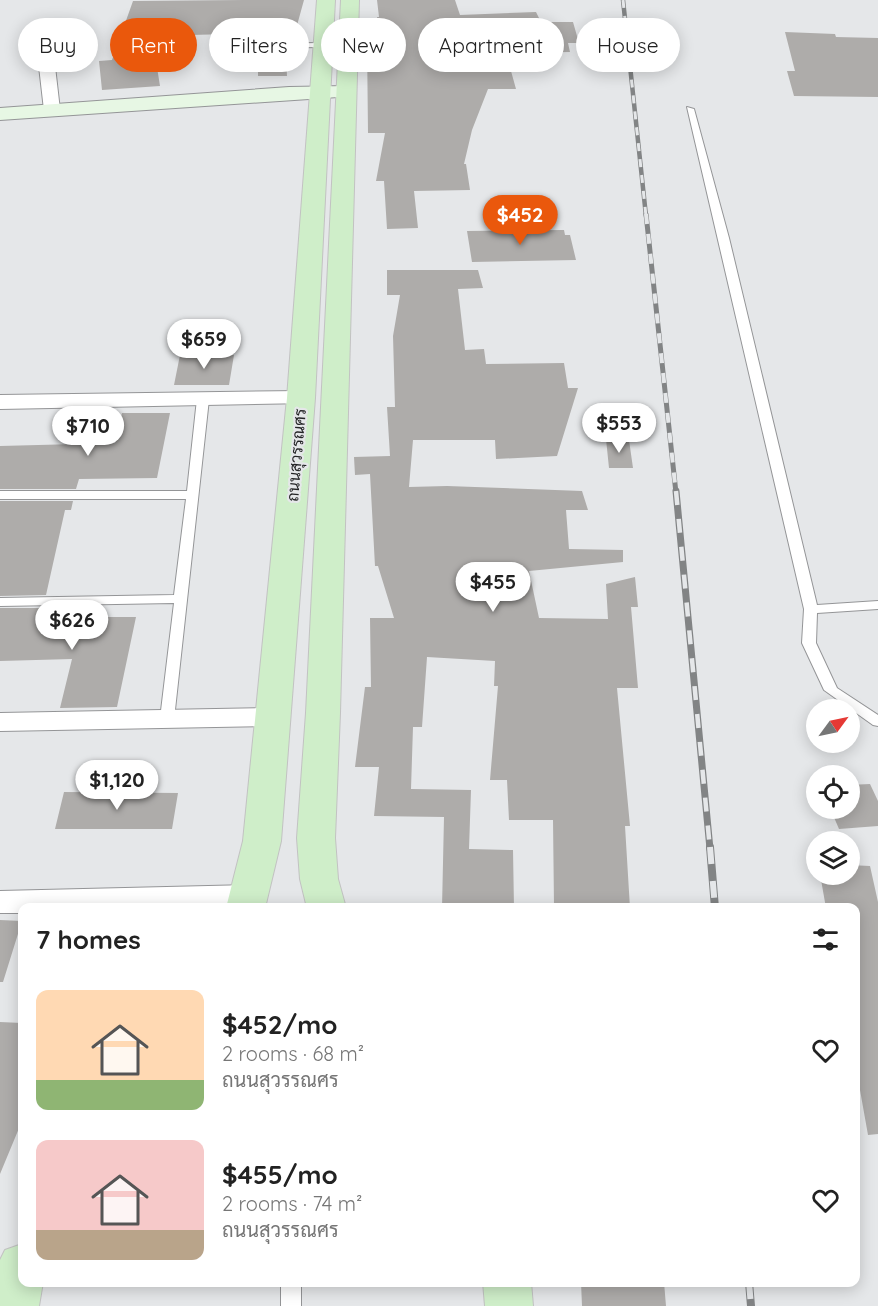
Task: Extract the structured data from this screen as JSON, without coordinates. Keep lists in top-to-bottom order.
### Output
{
  "streets": {
    "main road": ["ถนนสุวรรณศร"]
  },
  "north": "top right",
  "page": {
    "chip": [
      "Buy",
      "Rent",
      "Filters",
      "New",
      "Apartment",
      "House"
    ],
    "price": [
      "$452",
      "$659",
      "$553",
      "$710",
      "$455",
      "$626",
      "$1,120"
    ],
    "heading": "7 homes",
    "list": [
      {
        "name": "$452/mo",
        "note": "2 rooms · 68 m² · ถนนสุวรรณศร"
      },
      {
        "name": "$455/mo",
        "note": "2 rooms · 74 m² · ถนนสุวรรณศร"
      }
    ]
  }
}
